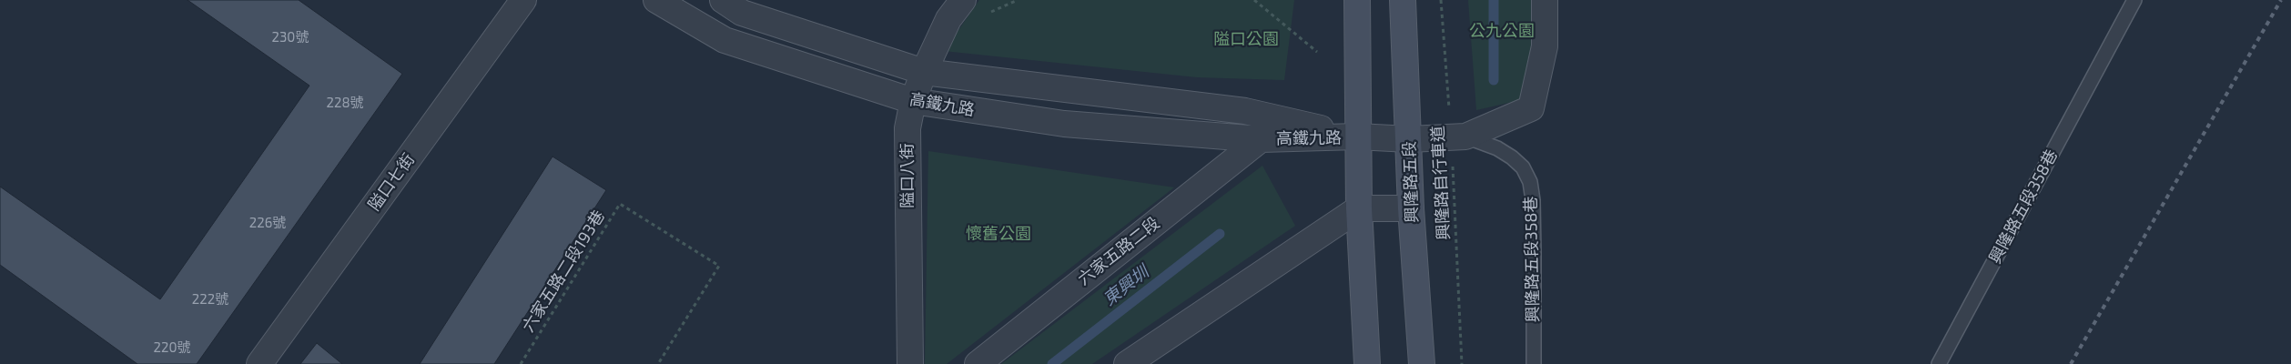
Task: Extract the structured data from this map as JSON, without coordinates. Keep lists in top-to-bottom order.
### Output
{
  "streets": {
    "street": [
      "高鐵九路",
      "隘口八街",
      "隘口七街",
      "興隆路五段",
      "六家五路二段"
    ],
    "lane": ["興隆路五段358巷"],
    "path": ["興隆路自行車道", "六家五路二段193巷"]
  },
  "crossings": [
    ["高鐵九路", "隘口八街"],
    ["高鐵九路", "六家五路二段"],
    ["興隆路自行車道", "興隆路五段358巷"]
  ],
  "water": ["東興圳"],
  "parks": ["公九公園", "隘口公園", "懷舊公園"],
  "house_numbers": [
    "230號",
    "228號",
    "226號",
    "222號",
    "220號"
  ]
}
